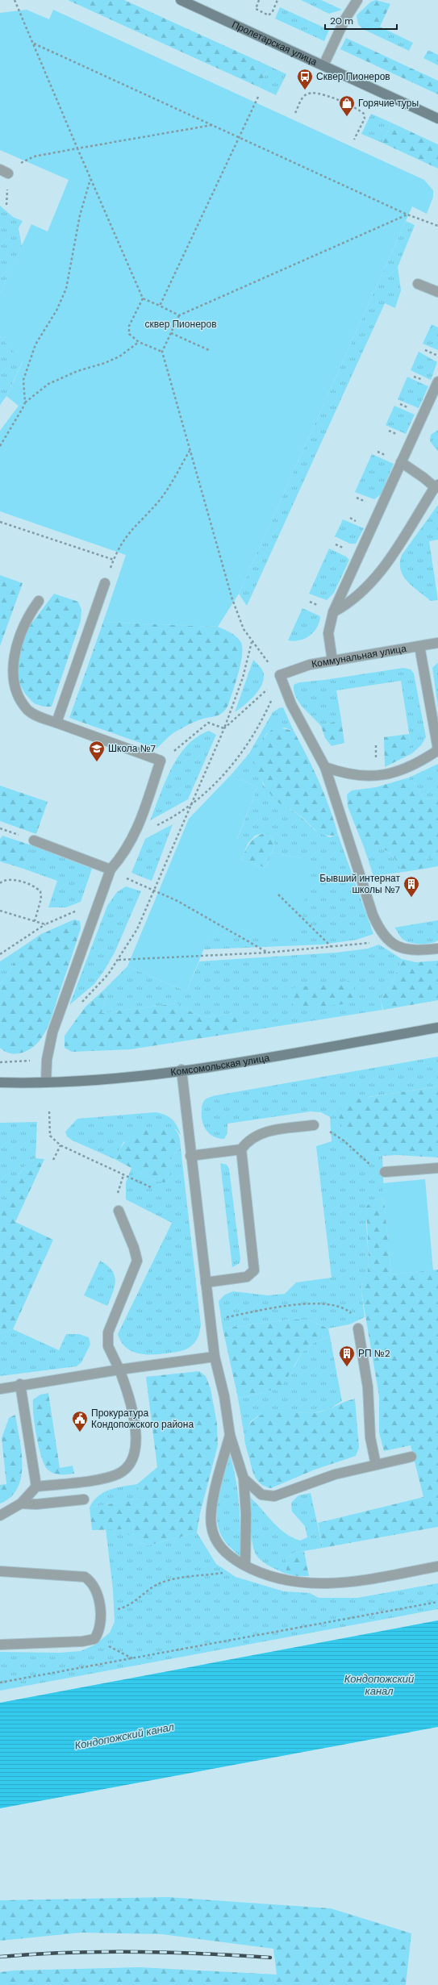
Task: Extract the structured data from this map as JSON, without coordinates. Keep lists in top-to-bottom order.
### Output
{
  "streets": {
    "street": ["Пролетарская улица", "Коммунальная улица", "Комсомольская улица"]
  },
  "water": ["Кондопожский канал"],
  "parks": ["сквер Пионеров"],
  "places": {
    "bus stop": ["Сквер Пионеров"],
    "shop": ["Горячие туры"],
    "school or university": ["Школа №7"],
    "building": ["Бывший интернат школы №7", "РП №2"],
    "public building": ["Прокуратура Кондопожского района"]
  },
  "scale_bar": "20 m"
}
